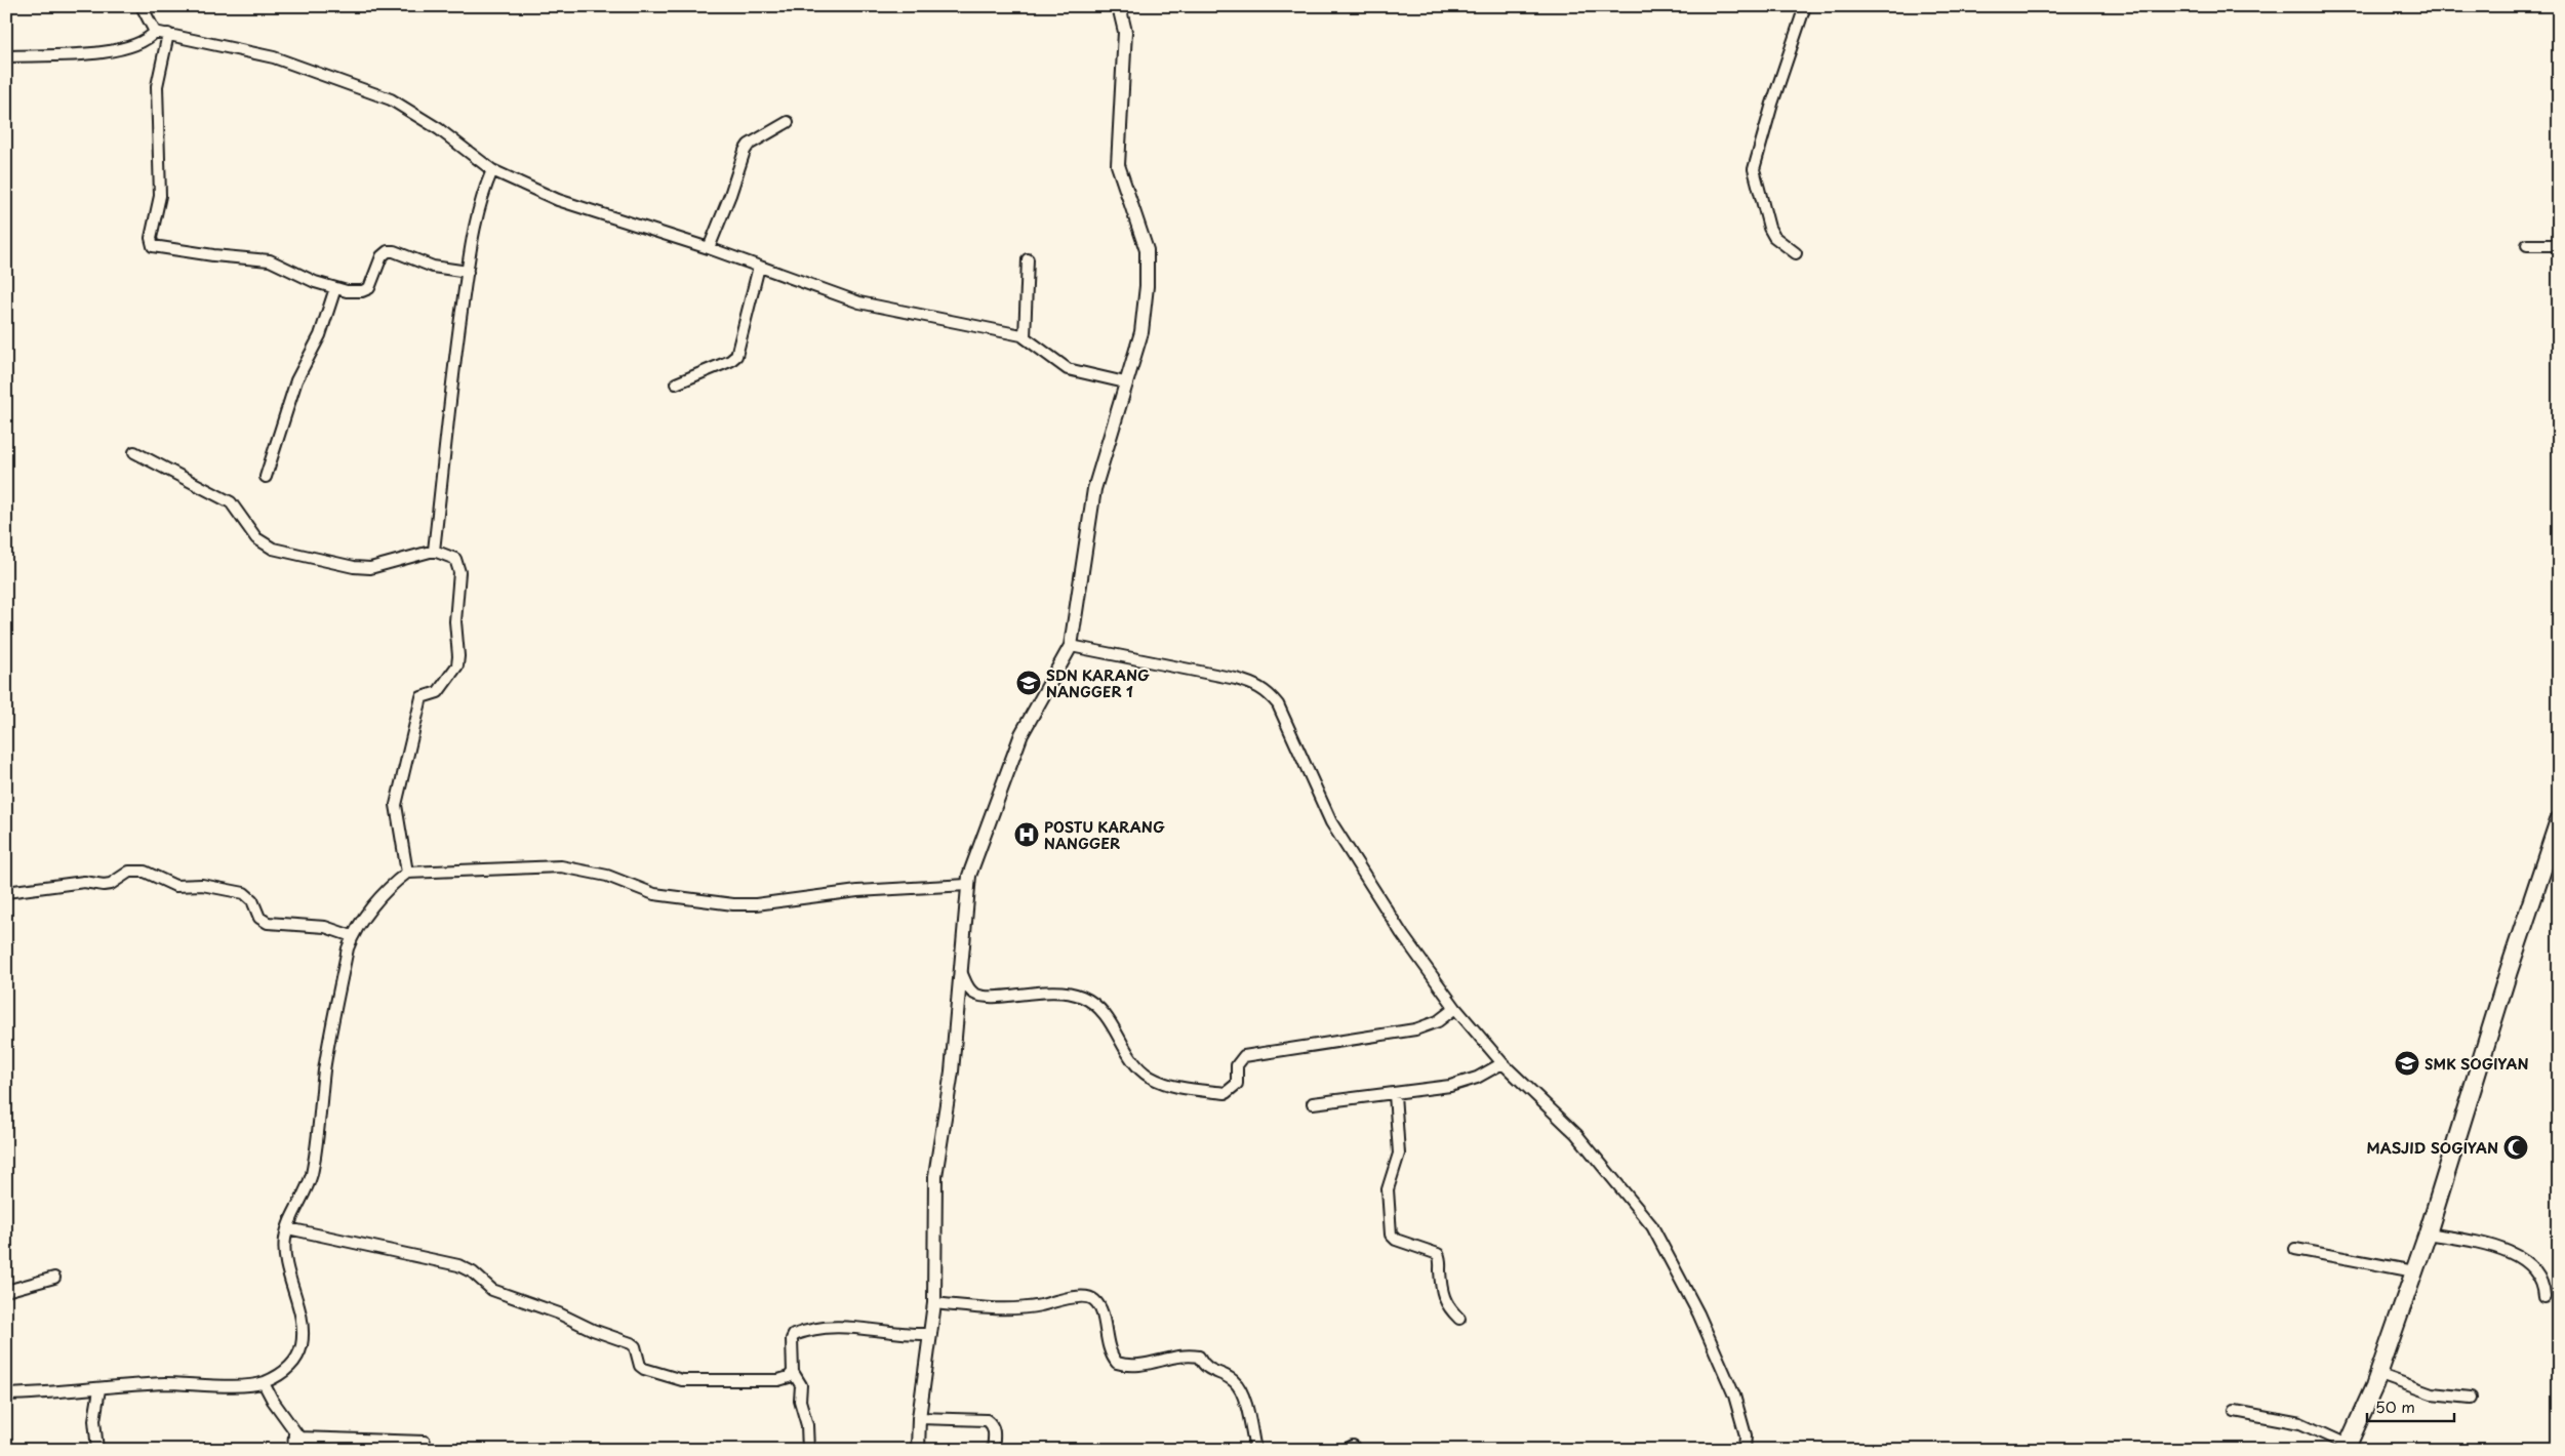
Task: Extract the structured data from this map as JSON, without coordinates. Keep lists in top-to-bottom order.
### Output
{
  "places": {
    "school or university": ["SDN KARANG NANGGER 1", "SMK SOGIYAN"],
    "hospital": ["POSTU KARANG NANGGER"],
    "mosque": ["MASJID SOGIYAN"]
  },
  "scale_bar": "50 m"
}
